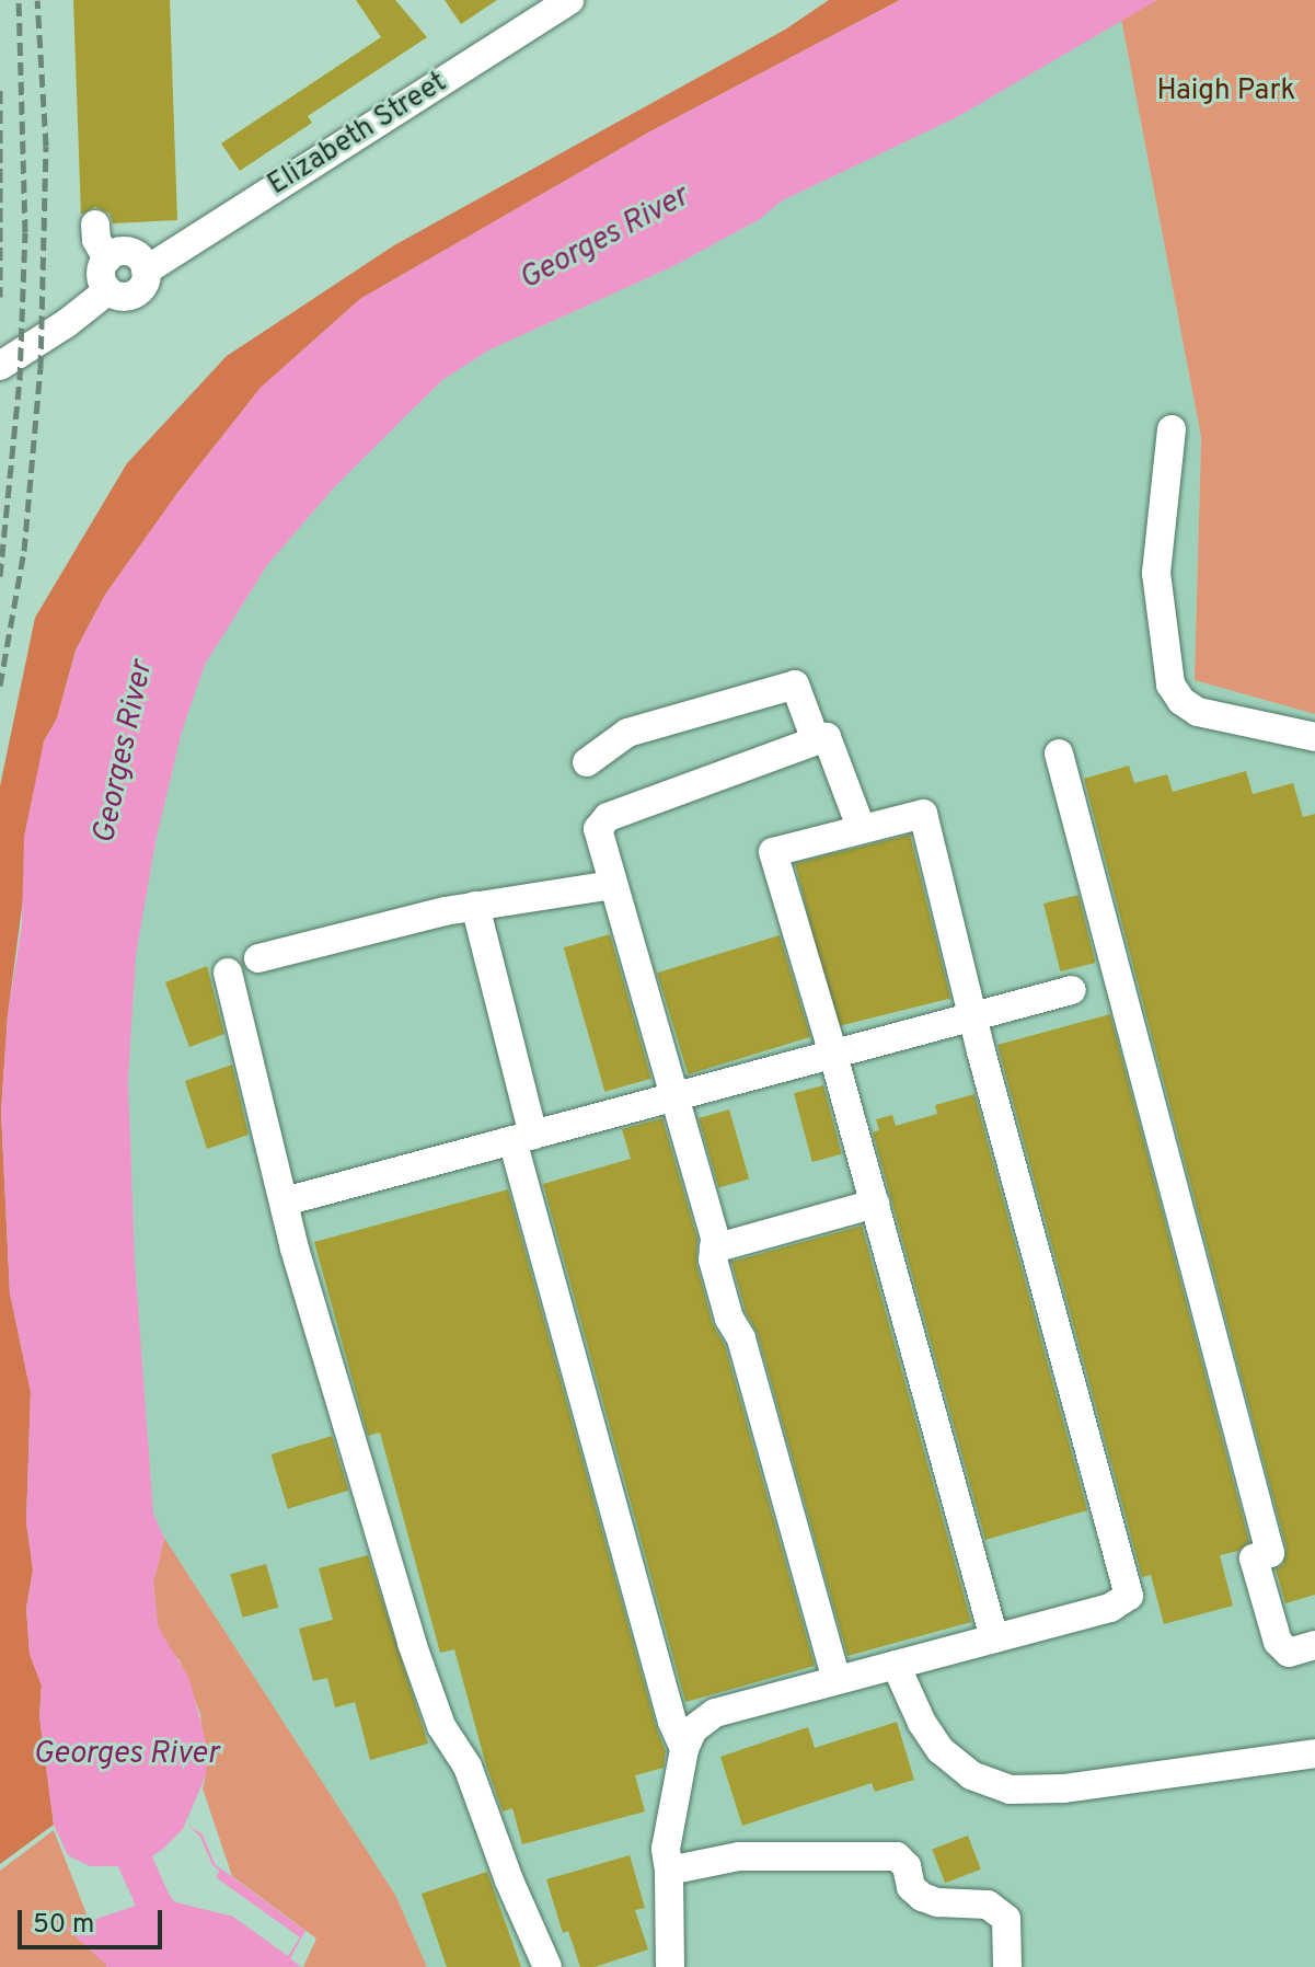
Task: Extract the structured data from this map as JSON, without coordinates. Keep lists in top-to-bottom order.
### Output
{
  "streets": {
    "lane": ["Elizabeth Street"]
  },
  "water": ["Georges River"],
  "parks": ["Haigh Park"],
  "scale_bar": "50 m"
}
